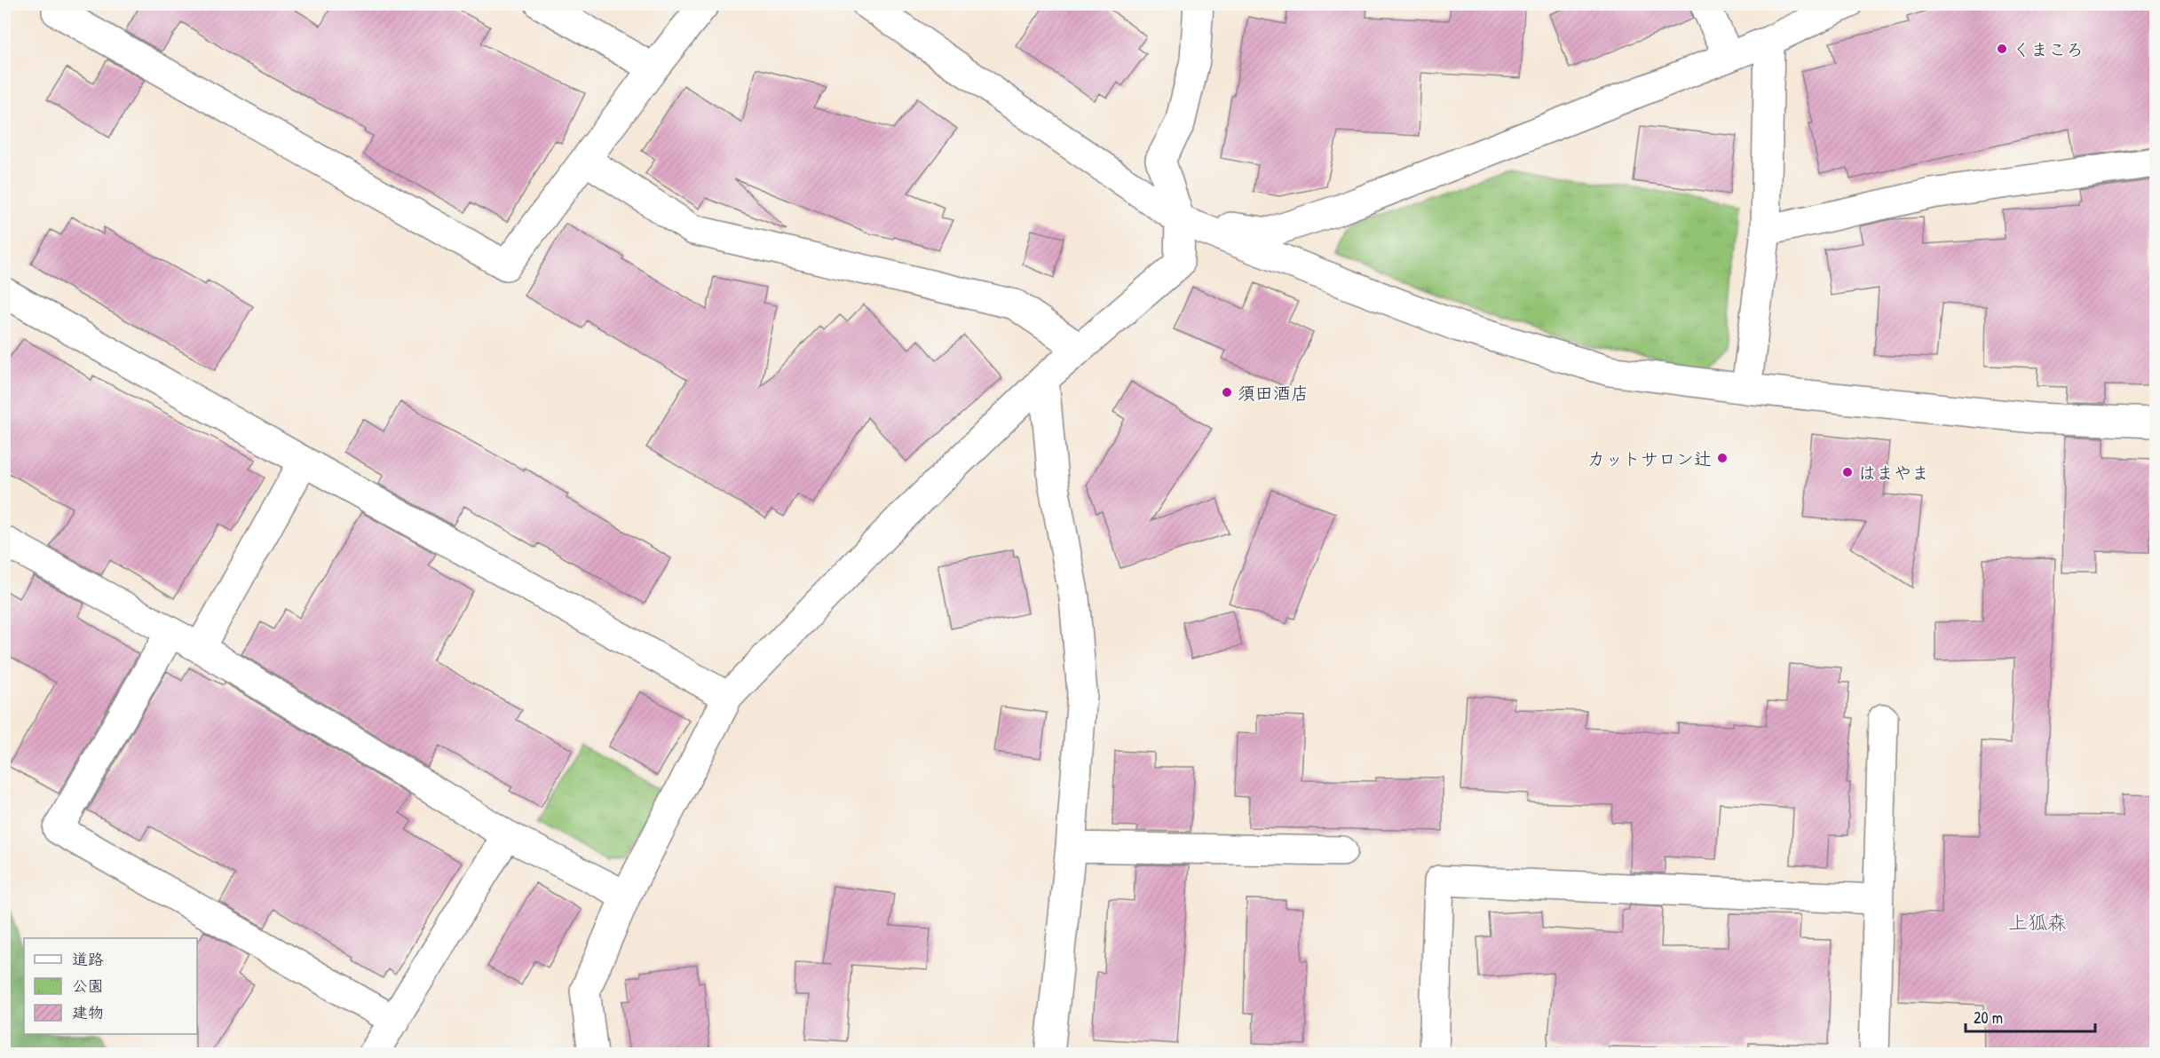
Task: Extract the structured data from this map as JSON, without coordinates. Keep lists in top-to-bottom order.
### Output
{
  "districts": ["上狐森"],
  "places": [
    "くまころ",
    "須田酒店",
    "カットサロン辻",
    "はまやま"
  ],
  "legend": ["道路", "公園", "建物"],
  "scale_bar": "20 m"
}
